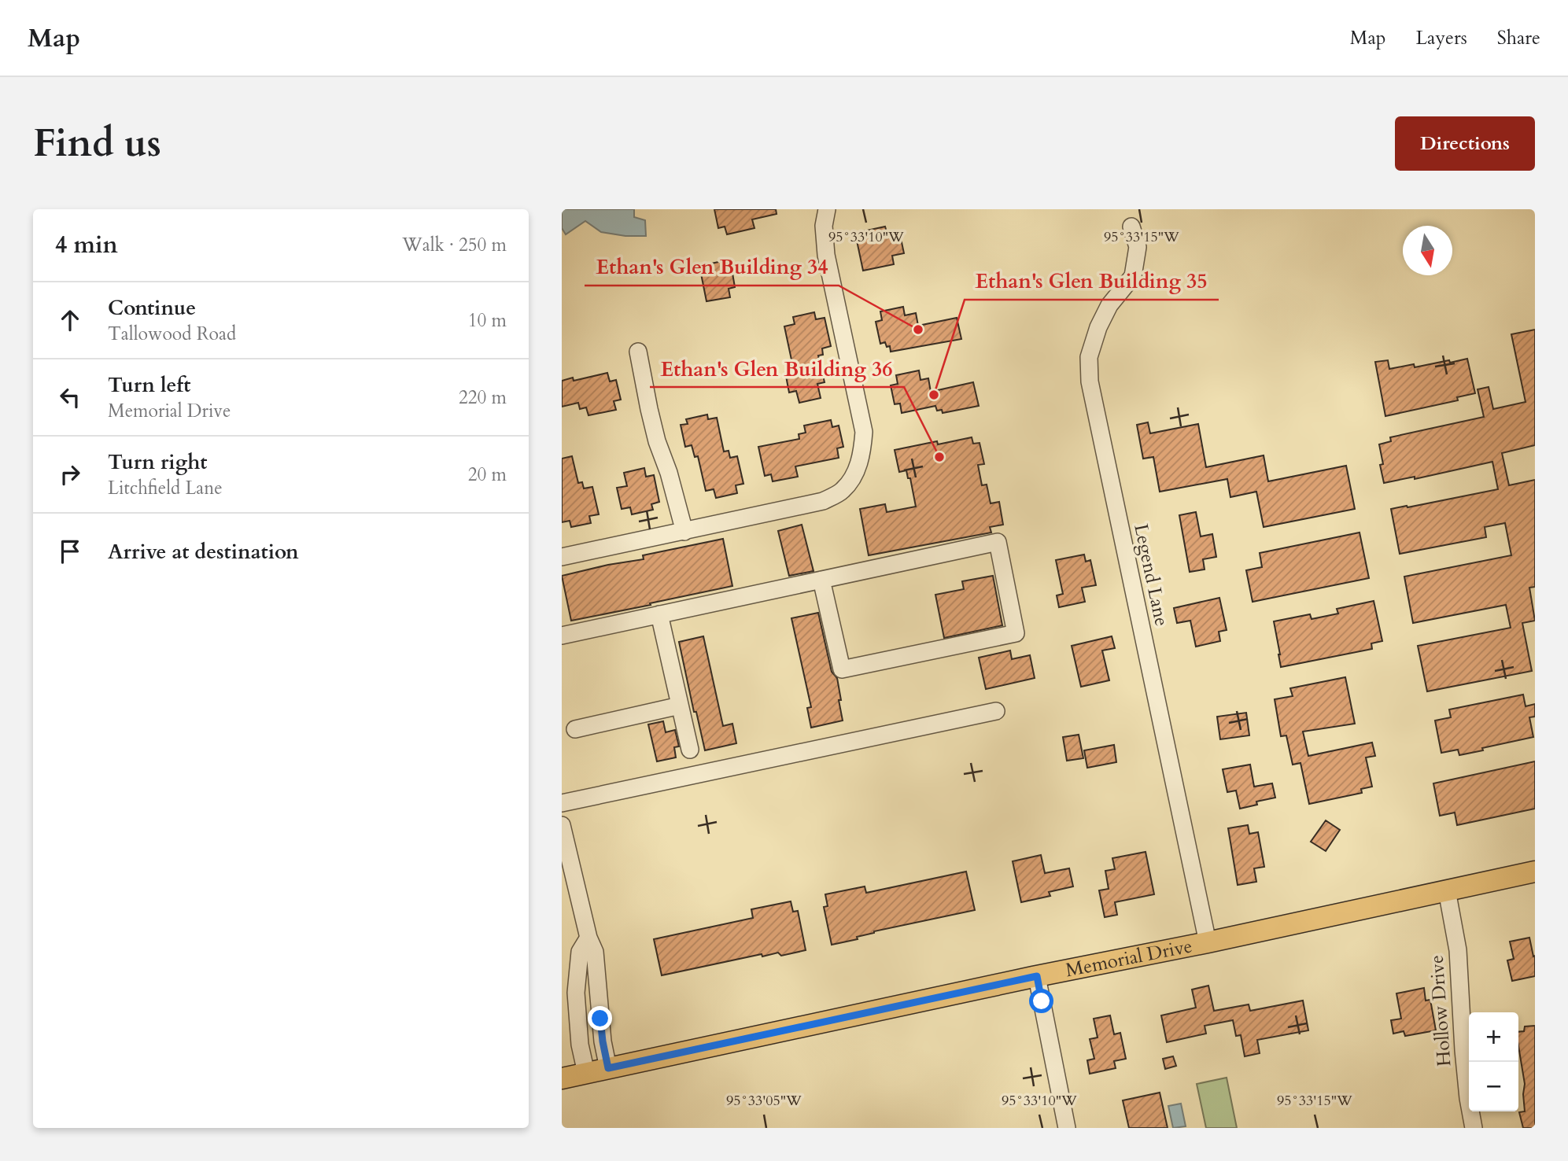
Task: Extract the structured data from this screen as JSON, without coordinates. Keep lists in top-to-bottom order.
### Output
{
  "streets": {
    "main road": ["Memorial Drive"],
    "street": ["Legend Lane", "Hollow Drive"]
  },
  "crossings": [
    ["Legend Lane", "Memorial Drive"],
    ["Memorial Drive", "Hollow Drive"]
  ],
  "places": ["Ethan's Glen Building 34", "Ethan's Glen Building 35", "Ethan's Glen Building 36"],
  "north": "bottom",
  "page": {
    "header": "Map",
    "nav": ["Map", "Layers", "Share"],
    "buttons": "Directions",
    "title": "Find us",
    "heading": ["4 min", "Walk · 250 m"],
    "list": [
      ["Continue", "Tallowood Road", "10 m"],
      ["Turn left", "Memorial Drive", "220 m"],
      ["Turn right", "Litchfield Lane", "20 m"],
      "Arrive at destination"
    ],
    "map_buttons": ["+", "−"]
  },
  "coordinates": ["95°33'10\"W", "95°33'15\"W", "95°33'05\"W"]
}
